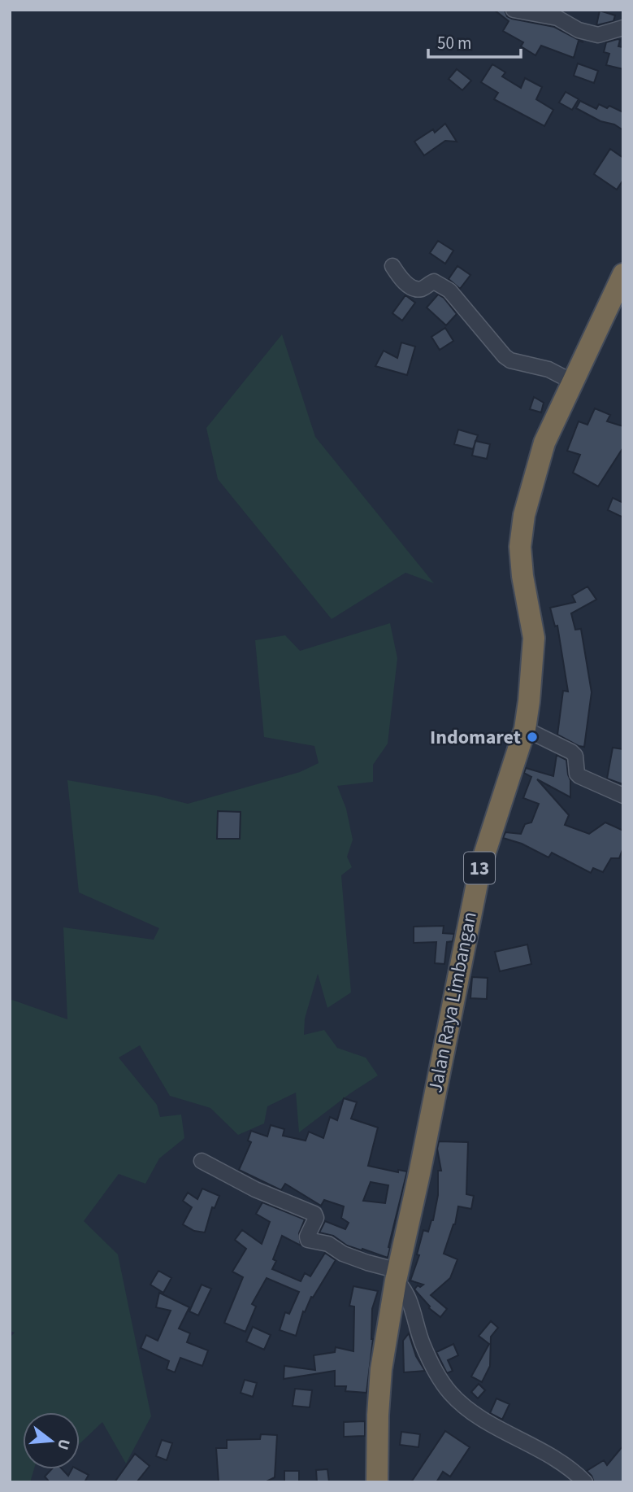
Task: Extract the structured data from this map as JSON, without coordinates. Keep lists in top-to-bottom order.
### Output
{
  "streets": {
    "highway": ["13", "Jalan Raya Limbangan"]
  },
  "places": ["Indomaret"],
  "scale_bar": "50 m",
  "north": "right"
}
